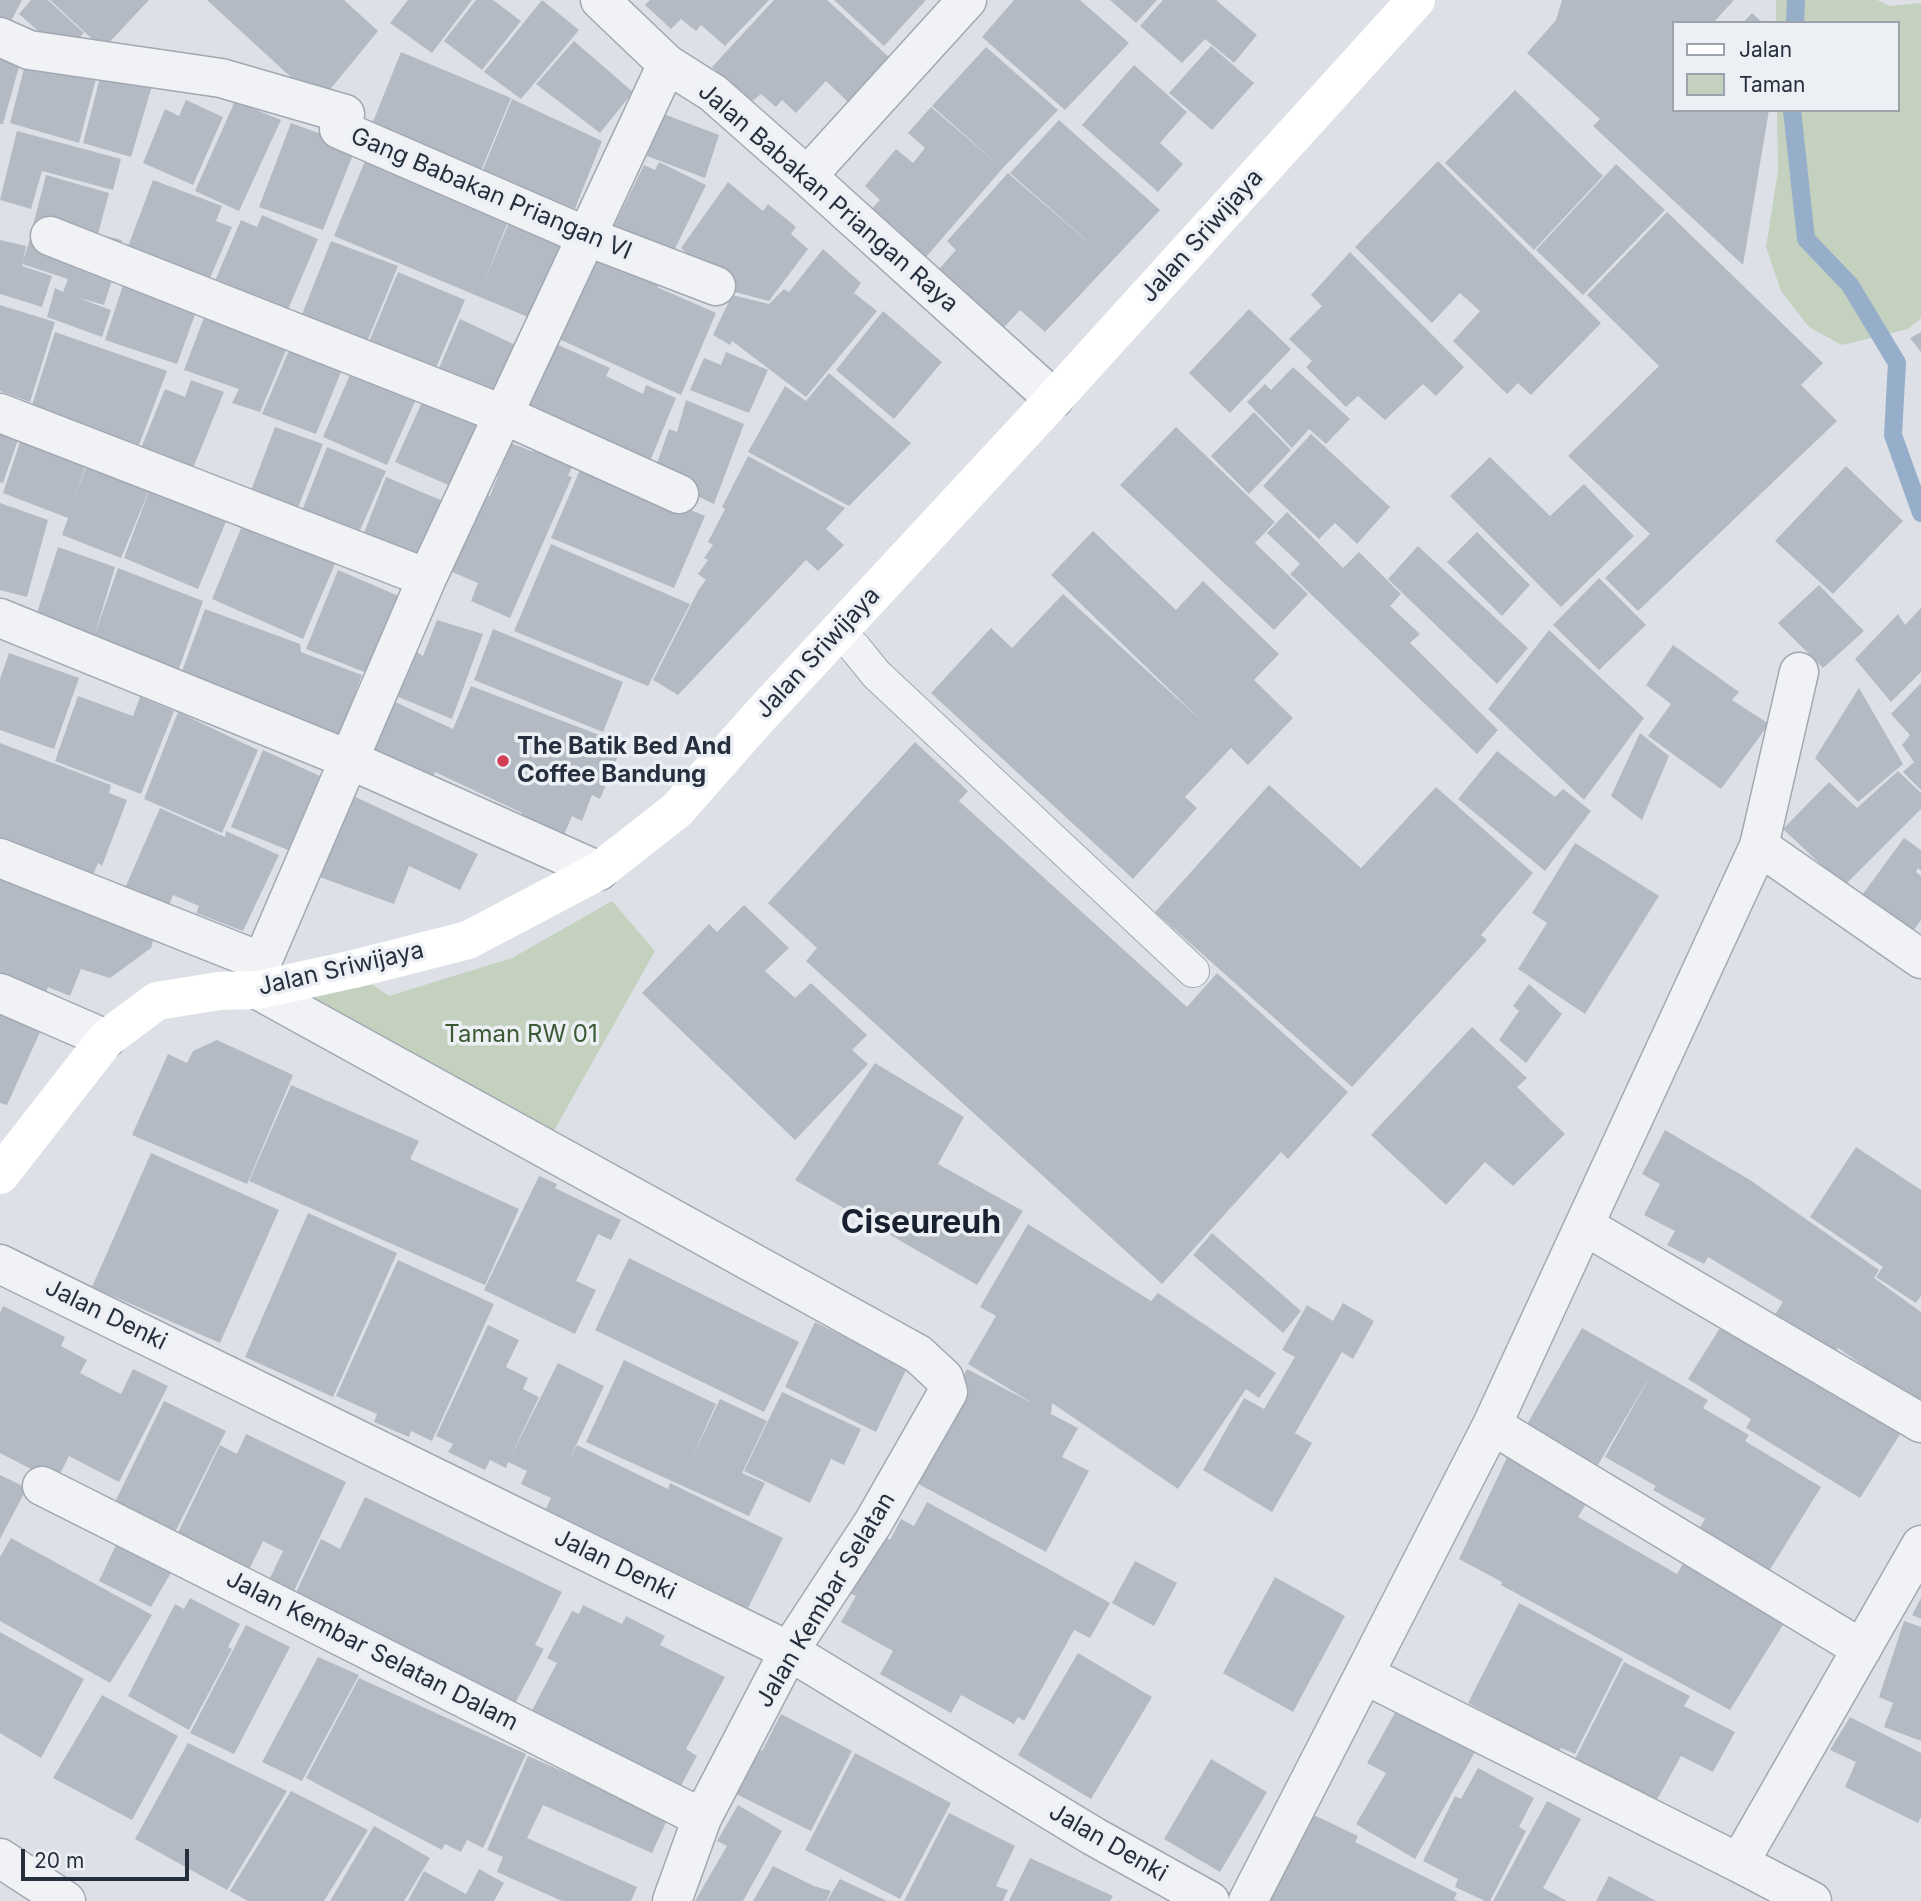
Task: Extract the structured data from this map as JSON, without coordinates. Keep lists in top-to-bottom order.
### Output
{
  "streets": {
    "main road": ["Jalan Sriwijaya"],
    "street": [
      "Gang Babakan Priangan VI",
      "Jalan Babakan Priangan Raya",
      "Jalan Denki",
      "Jalan Kembar Selatan",
      "Jalan Kembar Selatan Dalam"
    ]
  },
  "crossings": [
    ["Jalan Babakan Priangan Raya", "Jalan Sriwijaya"],
    ["Jalan Sriwijaya", "Jalan Kembar Selatan"],
    ["Jalan Denki", "Jalan Kembar Selatan"],
    ["Jalan Kembar Selatan", "Jalan Kembar Selatan Dalam"]
  ],
  "districts": ["Ciseureuh"],
  "parks": ["Taman RW 01"],
  "places": ["The Batik Bed And Coffee Bandung"],
  "legend": ["Jalan", "Taman"],
  "scale_bar": "20 m"
}
